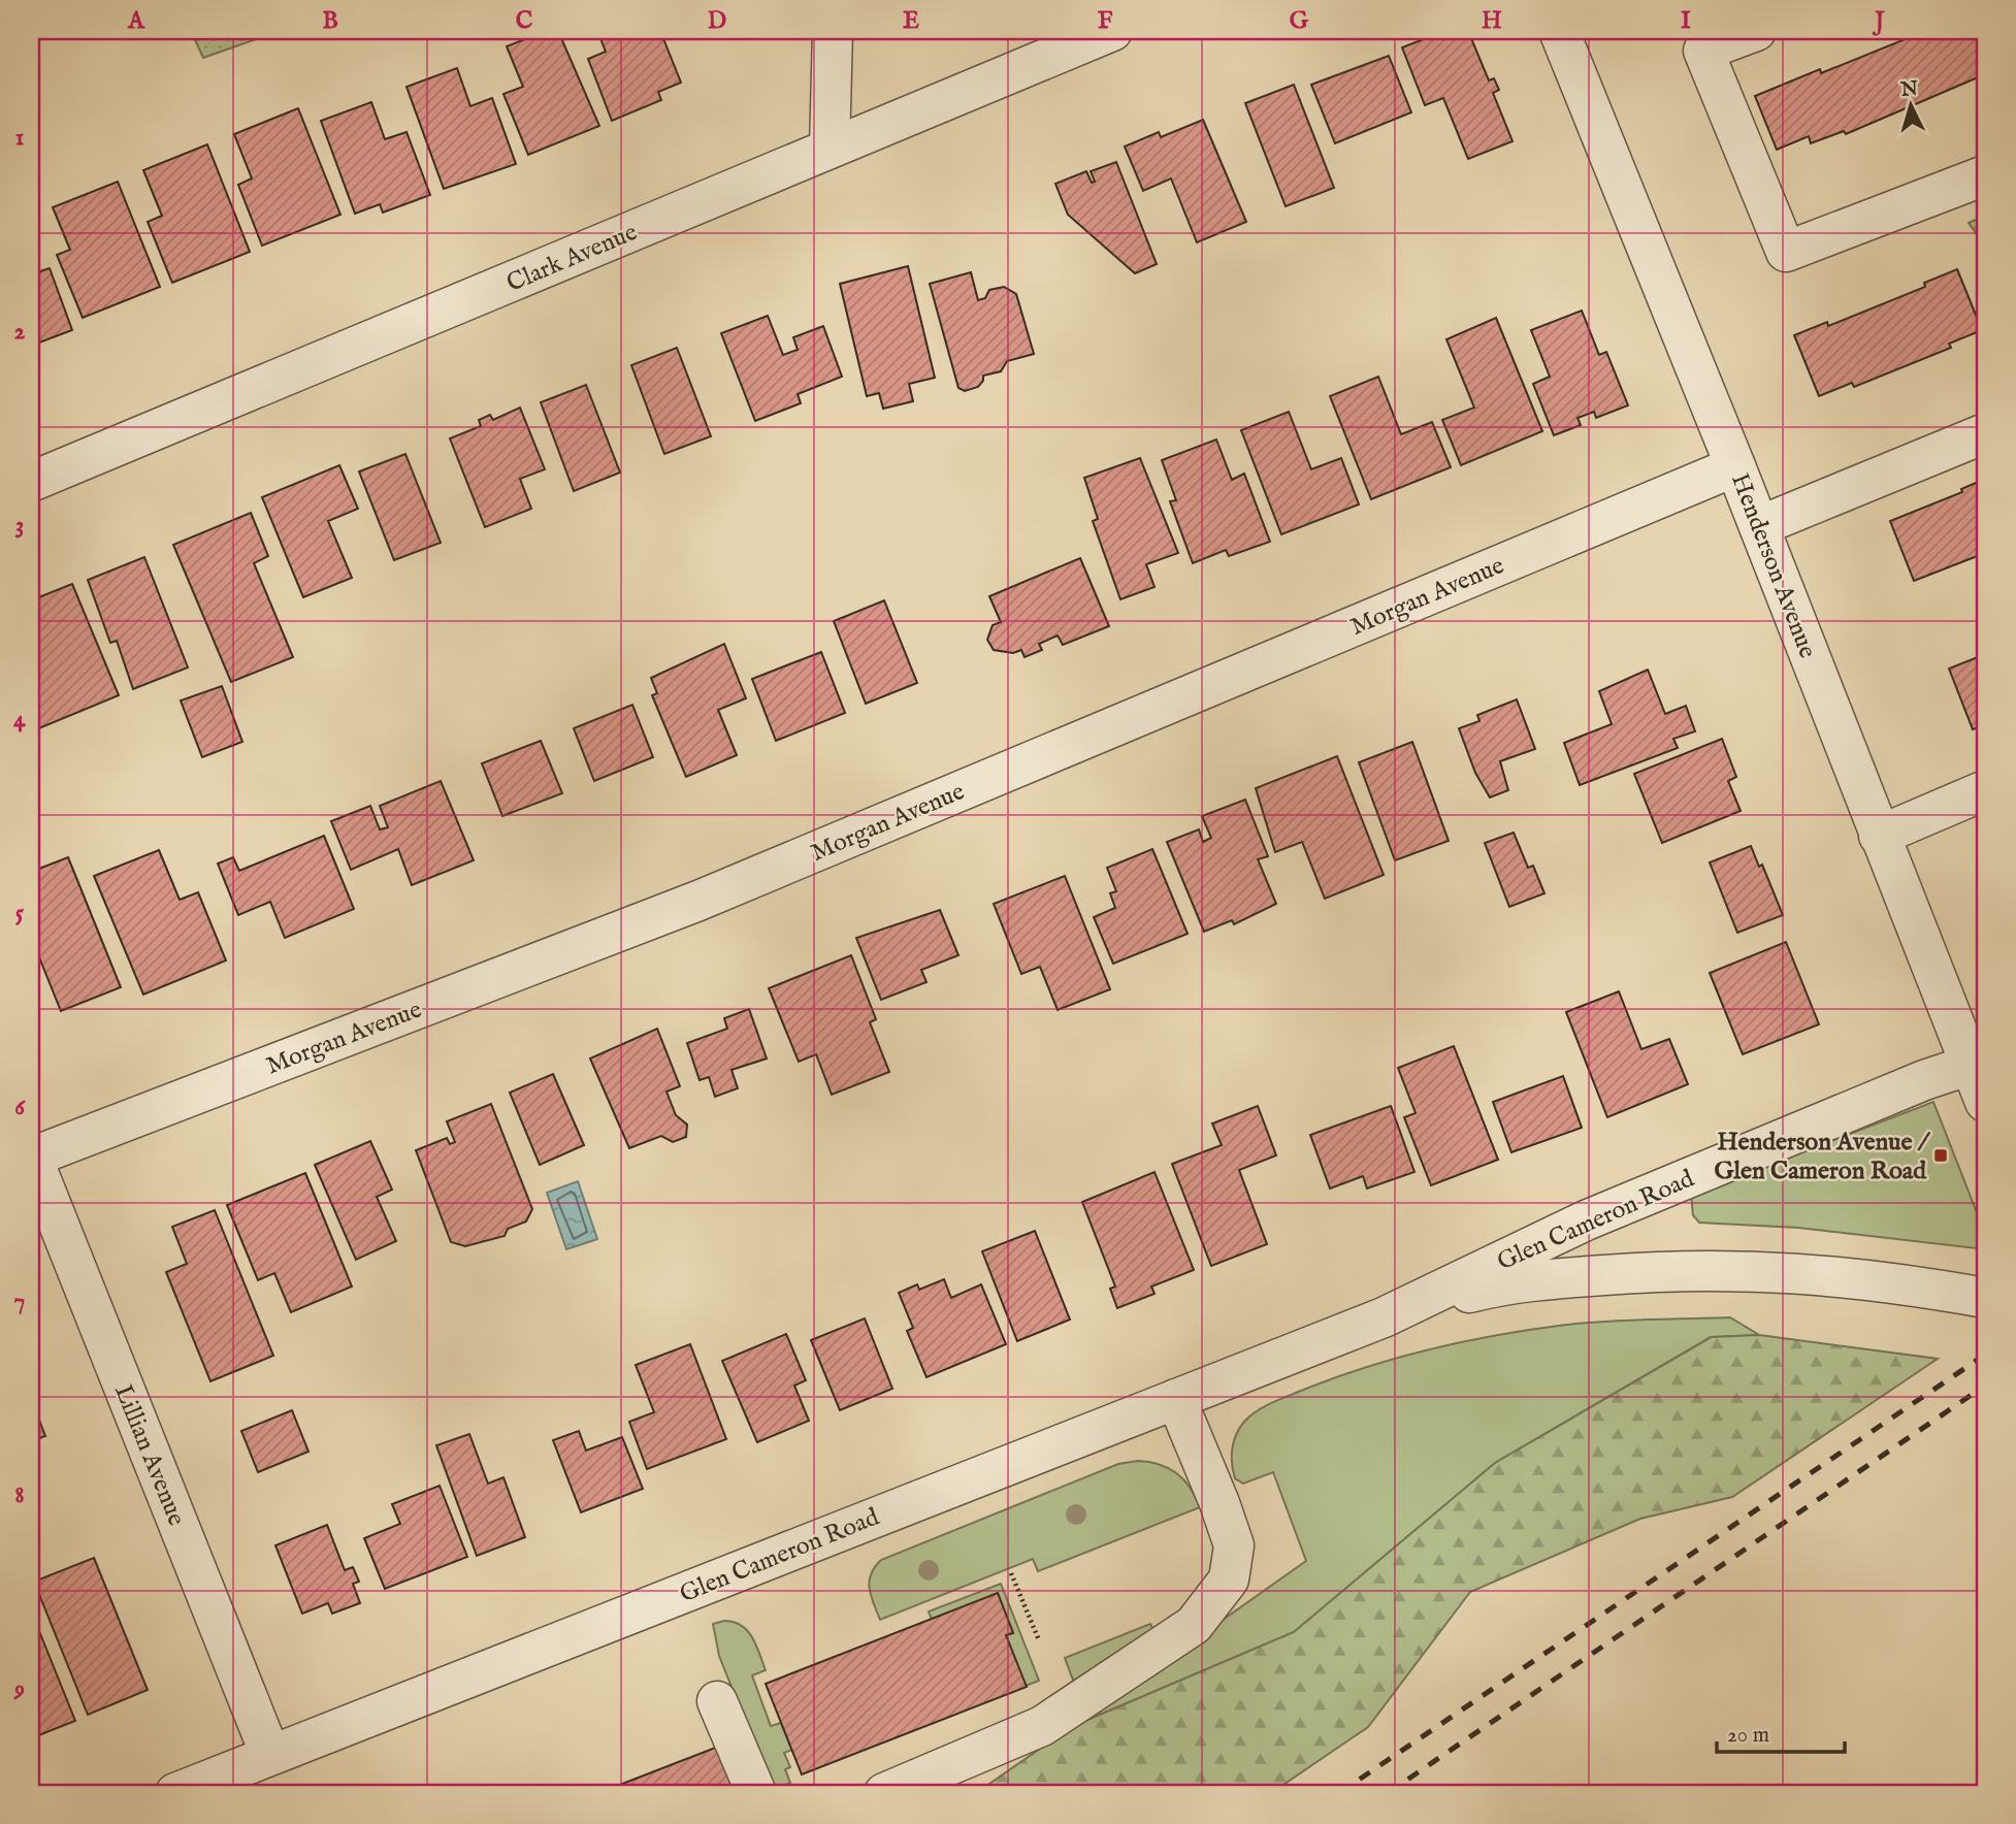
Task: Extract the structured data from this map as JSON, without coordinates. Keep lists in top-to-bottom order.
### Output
{
  "streets": {
    "street": [
      "Clark Avenue",
      "Henderson Avenue",
      "Morgan Avenue",
      "Glen Cameron Road",
      "Lillian Avenue"
    ]
  },
  "crossings": [
    ["Henderson Avenue", "Morgan Avenue"],
    ["Henderson Avenue", "Glen Cameron Road"],
    ["Morgan Avenue", "Lillian Avenue"],
    ["Glen Cameron Road", "Lillian Avenue"]
  ],
  "places": {
    "transit": ["Henderson Avenue / Glen Cameron Road"]
  },
  "scale_bar": "20 m",
  "north": "top",
  "grid": {
    "columns": [
      "A",
      "B",
      "C",
      "D",
      "E",
      "F",
      "G",
      "H",
      "I",
      "J"
    ],
    "rows": [
      "1",
      "2",
      "3",
      "4",
      "5",
      "6",
      "7",
      "8",
      "9"
    ]
  }
}
